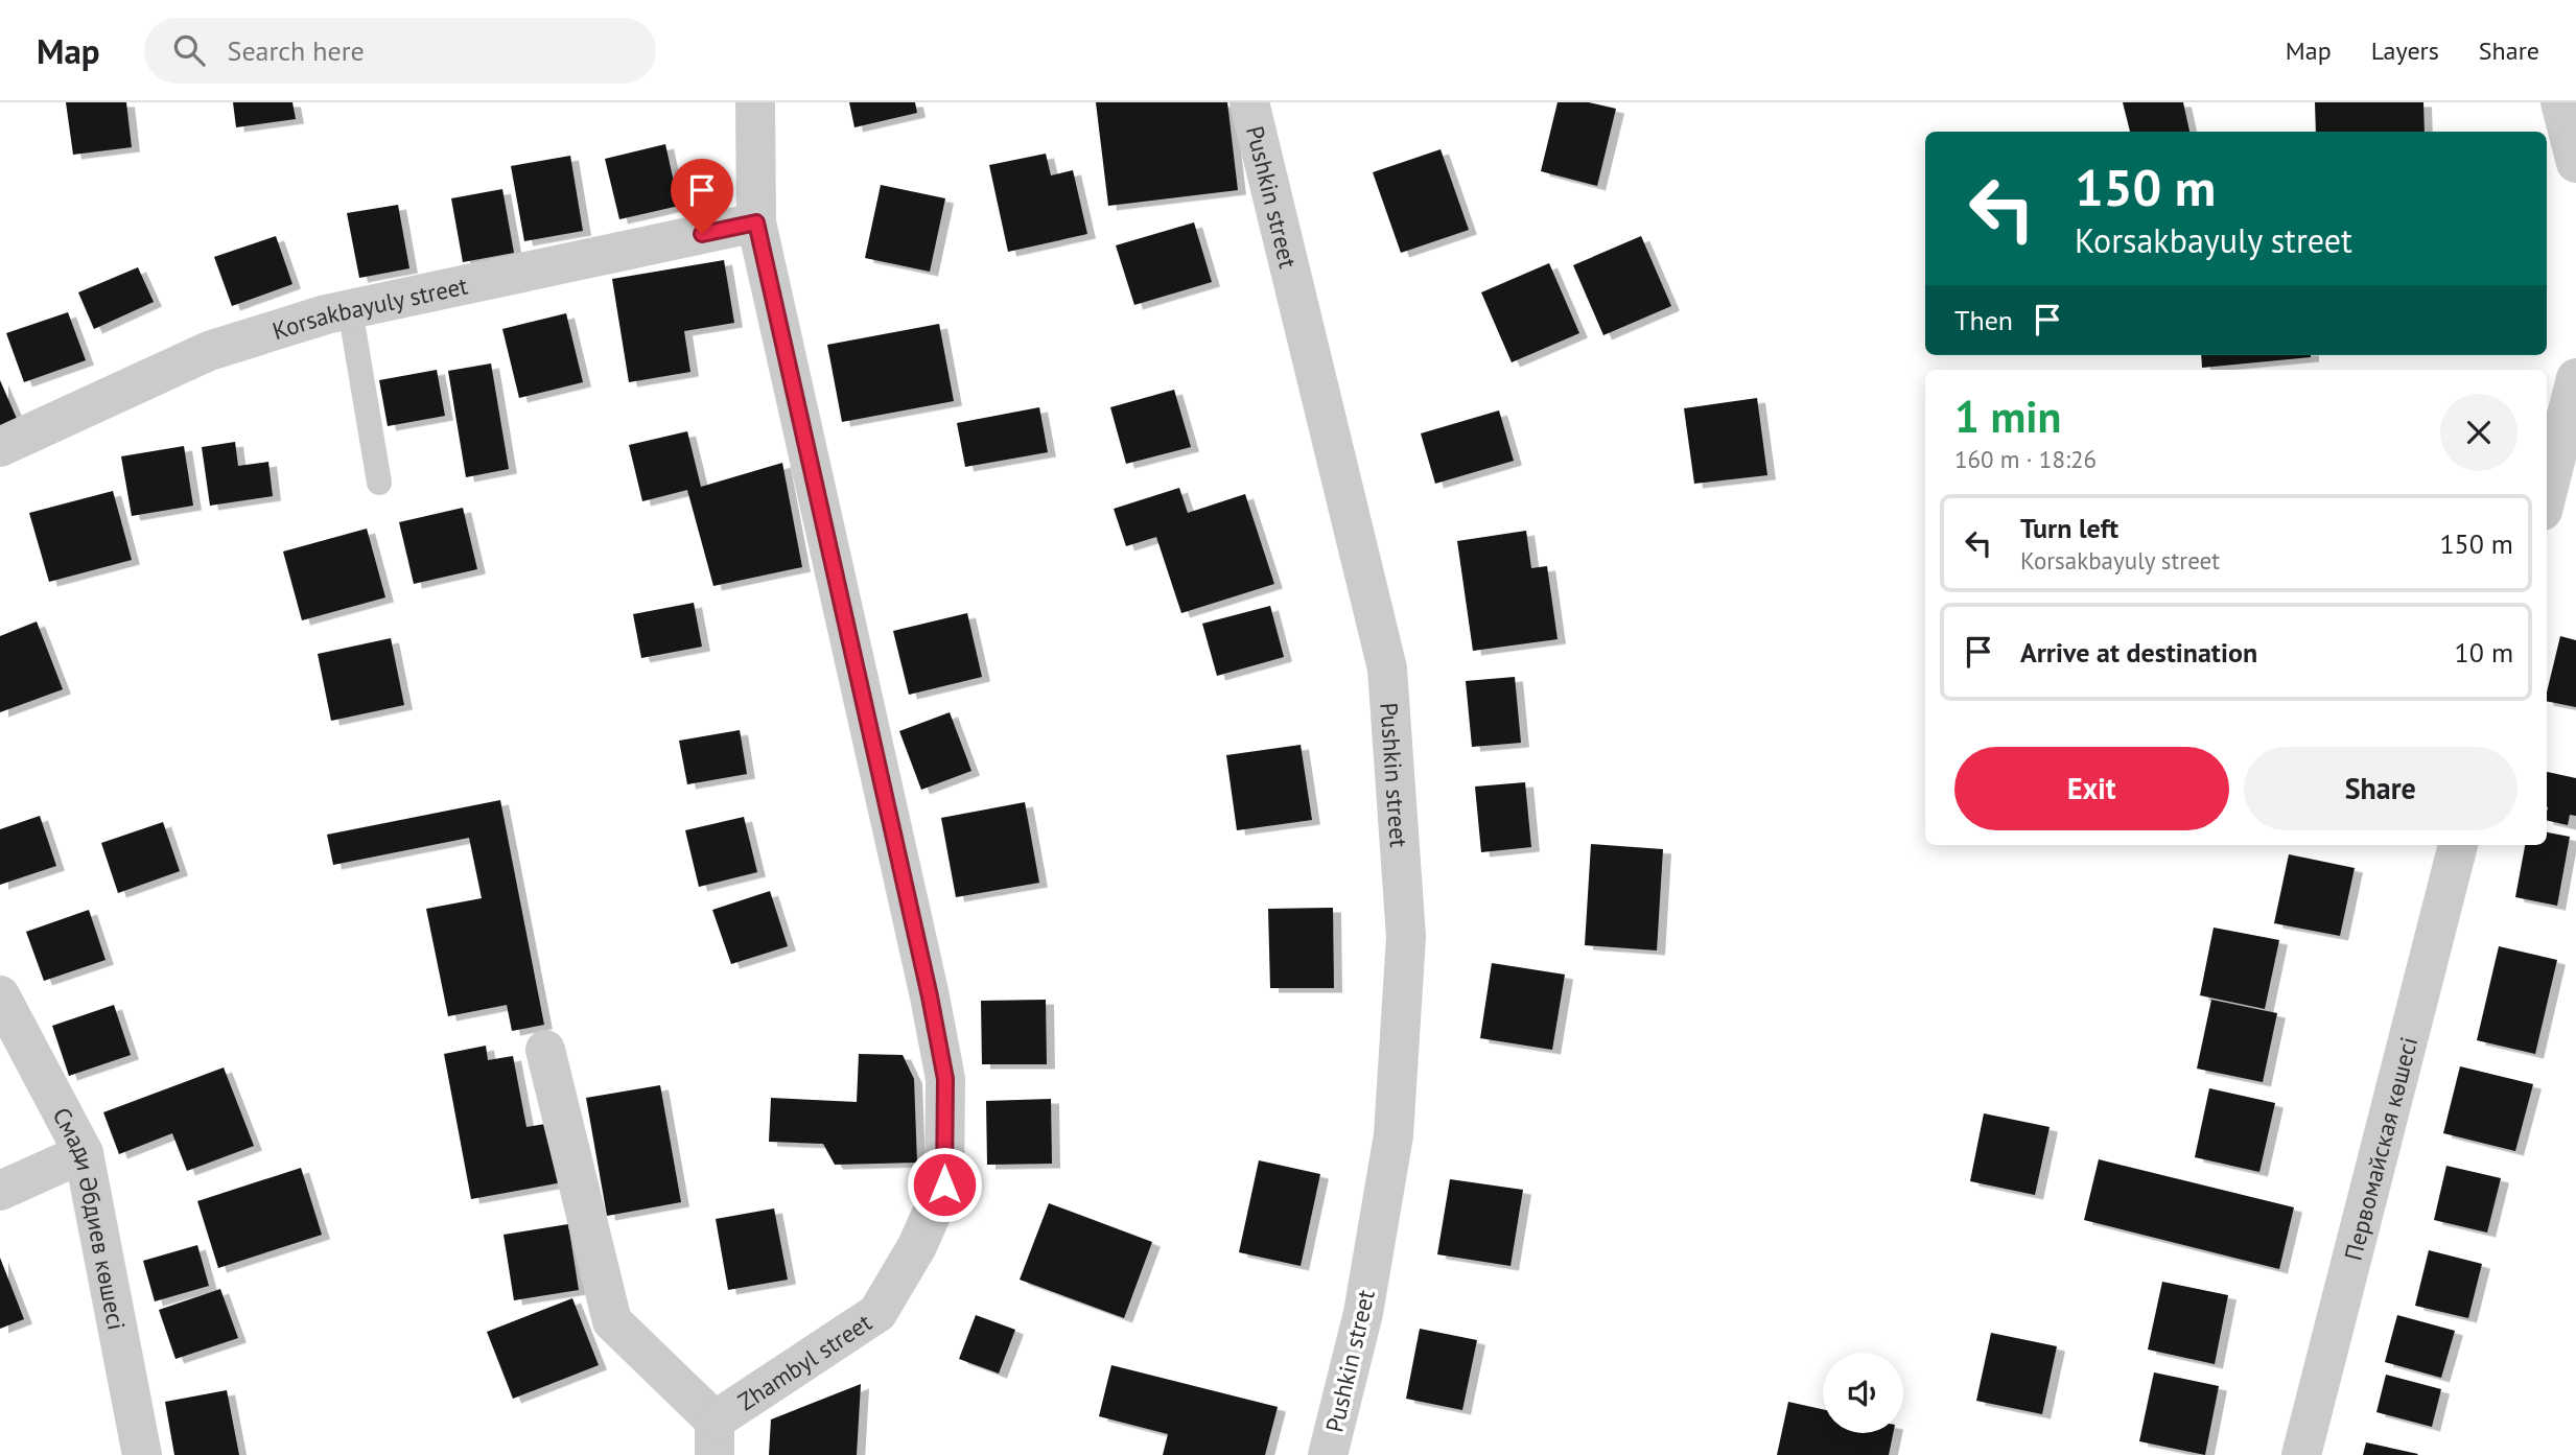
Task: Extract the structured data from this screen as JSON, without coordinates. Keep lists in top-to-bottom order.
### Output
{
  "streets": {
    "street": [
      "Pushkin street",
      "Korsakbayuly street",
      "Первомайская көшесі",
      "Смади Әбдиев көшесі",
      "Zhambyl street"
    ]
  },
  "crossings": [
    ["Korsakbayuly street", "Zhambyl street"]
  ],
  "page": {
    "header": "Map",
    "search": "Search here",
    "nav": ["Map", "Layers", "Share"],
    "turn": ["150 m", "Korsakbayuly street"],
    "then": "Then",
    "heading": ["1 min", "160 m · 18:26"],
    "list": [
      {
        "name": "Turn left",
        "note": "Korsakbayuly street",
        "value": "150 m"
      },
      {
        "name": "Arrive at destination",
        "value": "10 m"
      }
    ],
    "buttons": ["Exit", "Share"]
  }
}
